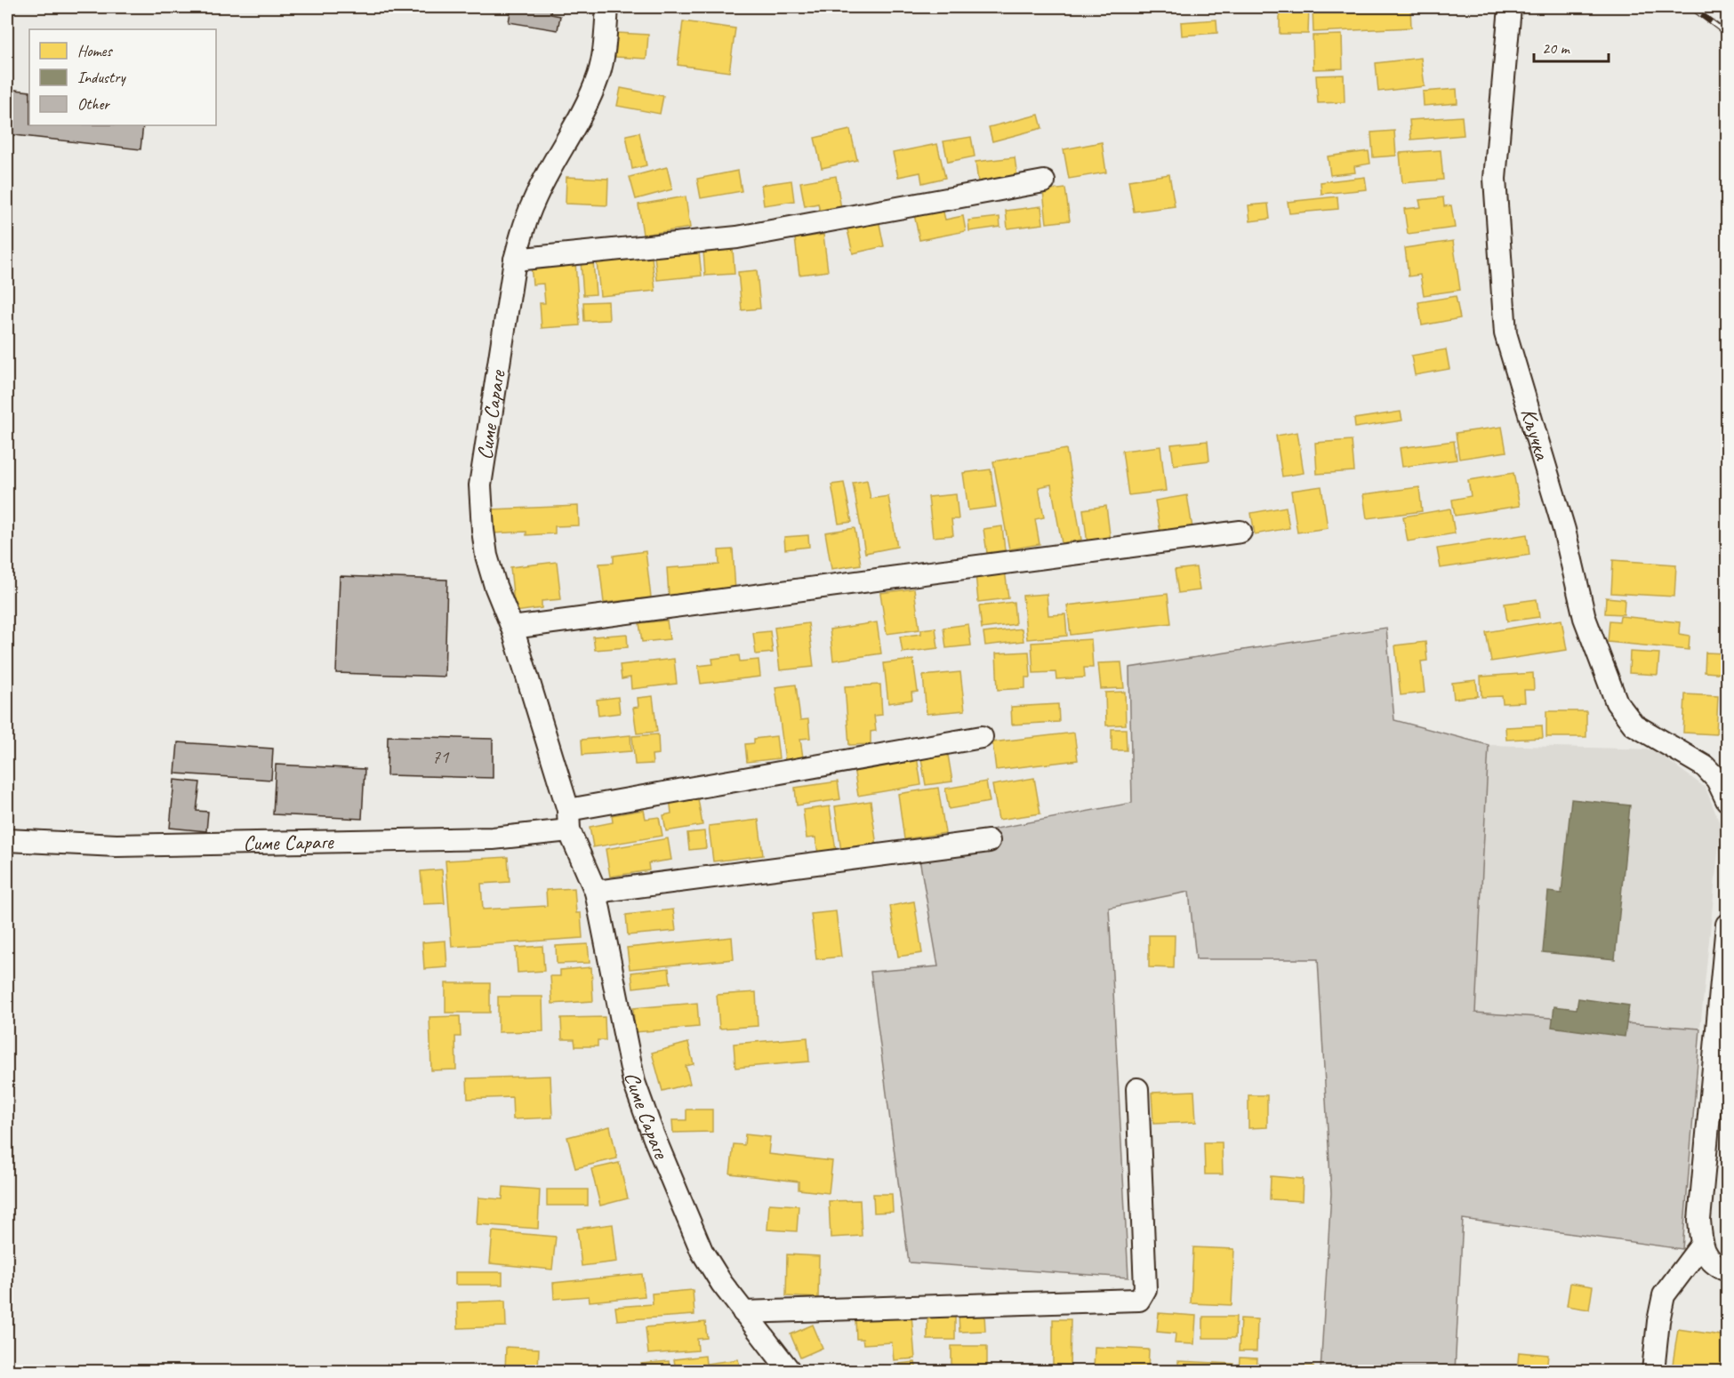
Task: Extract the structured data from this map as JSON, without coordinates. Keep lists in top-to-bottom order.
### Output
{
  "streets": {
    "street": ["Симе Сараге", "Кључка"]
  },
  "house_numbers": ["71"],
  "legend": ["Homes", "Industry", "Other"],
  "scale_bar": "20 m"
}
